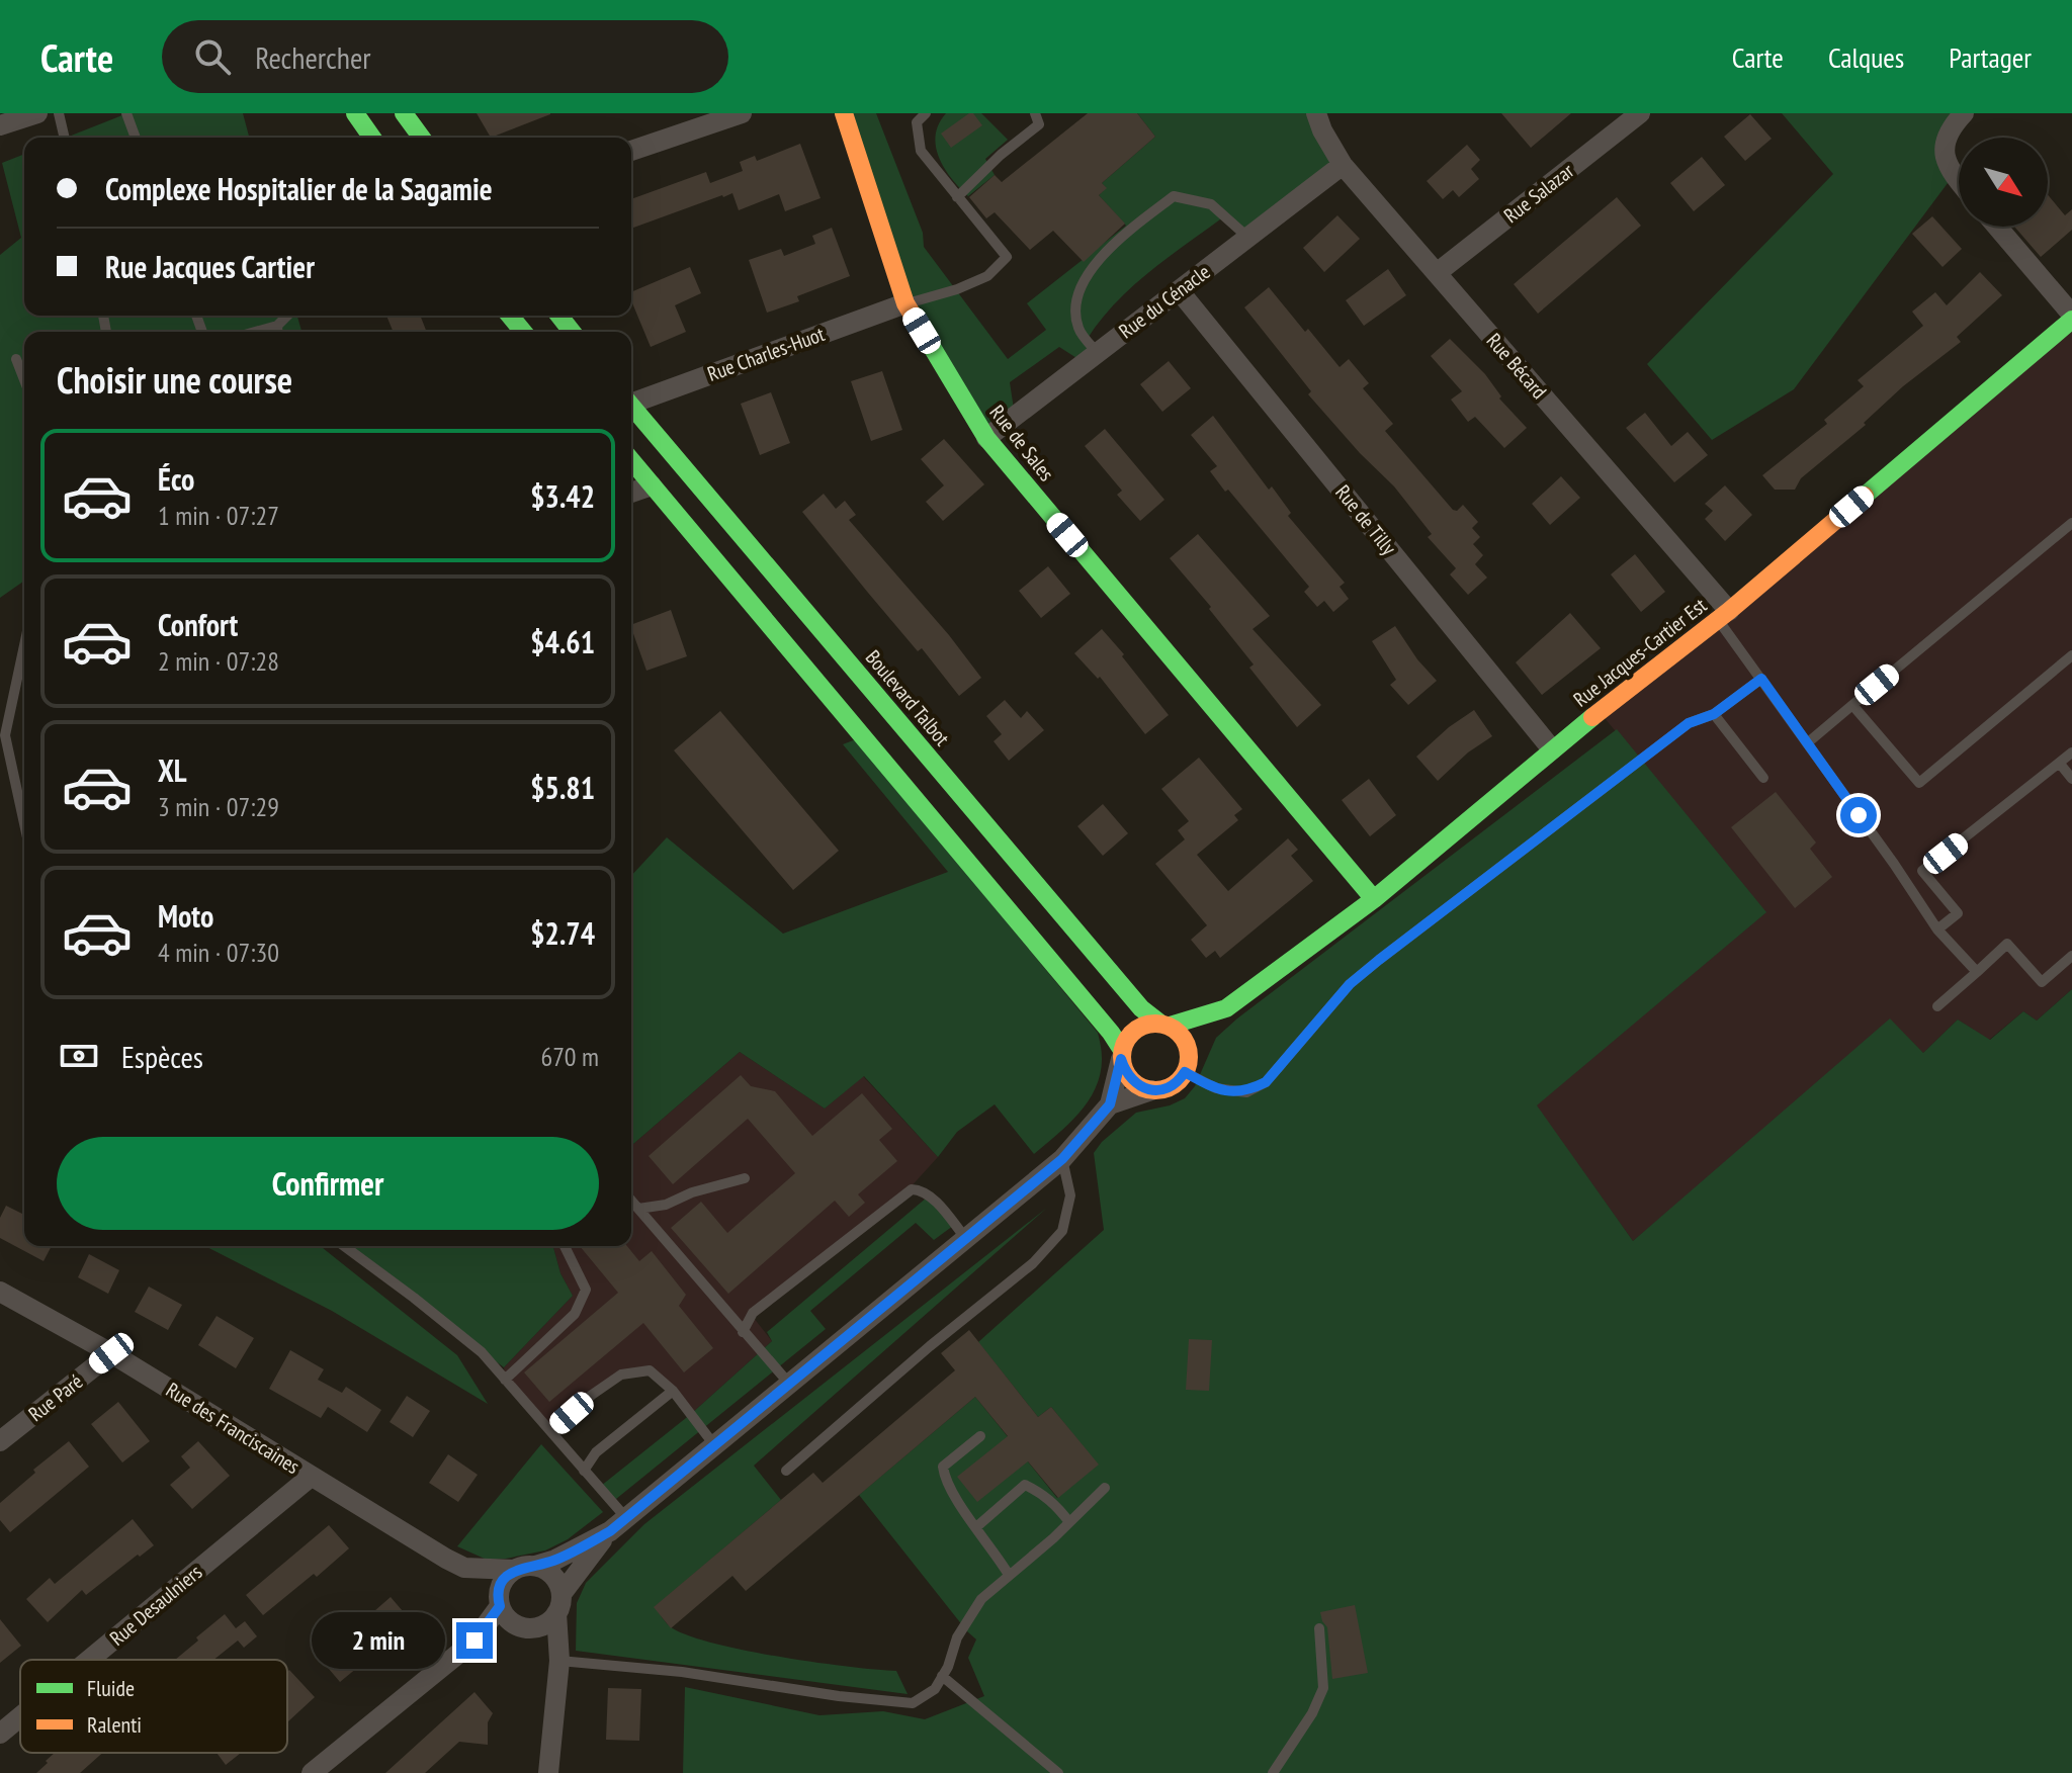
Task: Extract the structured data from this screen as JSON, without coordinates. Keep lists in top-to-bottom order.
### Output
{
  "streets": {
    "main road": ["Rue de Sales", "Rue Jacques-Cartier Est", "Boulevard Talbot"],
    "street": [
      "Rue Salazar",
      "Rue du Cénacle",
      "Rue Charles-Huot",
      "Rue Bécard",
      "Rue de Tilly",
      "Rue Paré",
      "Rue des Franciscaines",
      "Rue Desaulniers"
    ]
  },
  "crossings": [
    ["Rue Salazar", "Rue Bécard"],
    ["Rue du Cénacle", "Rue Bécard"],
    ["Rue du Cénacle", "Rue de Sales"],
    ["Rue du Cénacle", "Rue de Tilly"],
    ["Rue Charles-Huot", "Rue de Sales"],
    ["Rue Bécard", "Rue Jacques-Cartier Est"],
    ["Rue de Sales", "Rue Jacques-Cartier Est"],
    ["Rue de Tilly", "Rue Jacques-Cartier Est"],
    ["Rue Jacques-Cartier Est", "Boulevard Talbot"],
    ["Rue Paré", "Rue des Franciscaines"],
    ["Rue des Franciscaines", "Rue Desaulniers"]
  ],
  "legend": ["Fluide", "Ralenti"],
  "north": "bottom right",
  "page": {
    "header": "Carte",
    "search": "Rechercher",
    "nav": ["Carte", "Calques", "Partager"],
    "banner": ["Complexe Hospitalier de la Sagamie", "Rue Jacques Cartier"],
    "heading": "Choisir une course",
    "list": [
      {
        "name": "Éco",
        "note": "1 min · 07:27",
        "value": "$3.42"
      },
      {
        "name": "Confort",
        "note": "2 min · 07:28",
        "value": "$4.61"
      },
      {
        "name": "XL",
        "note": "3 min · 07:29",
        "value": "$5.81"
      },
      {
        "name": "Moto",
        "note": "4 min · 07:30",
        "value": "$2.74"
      }
    ],
    "pay": ["Espèces", "670 m"],
    "buttons": "Confirmer",
    "bubble": "2 min"
  }
}
